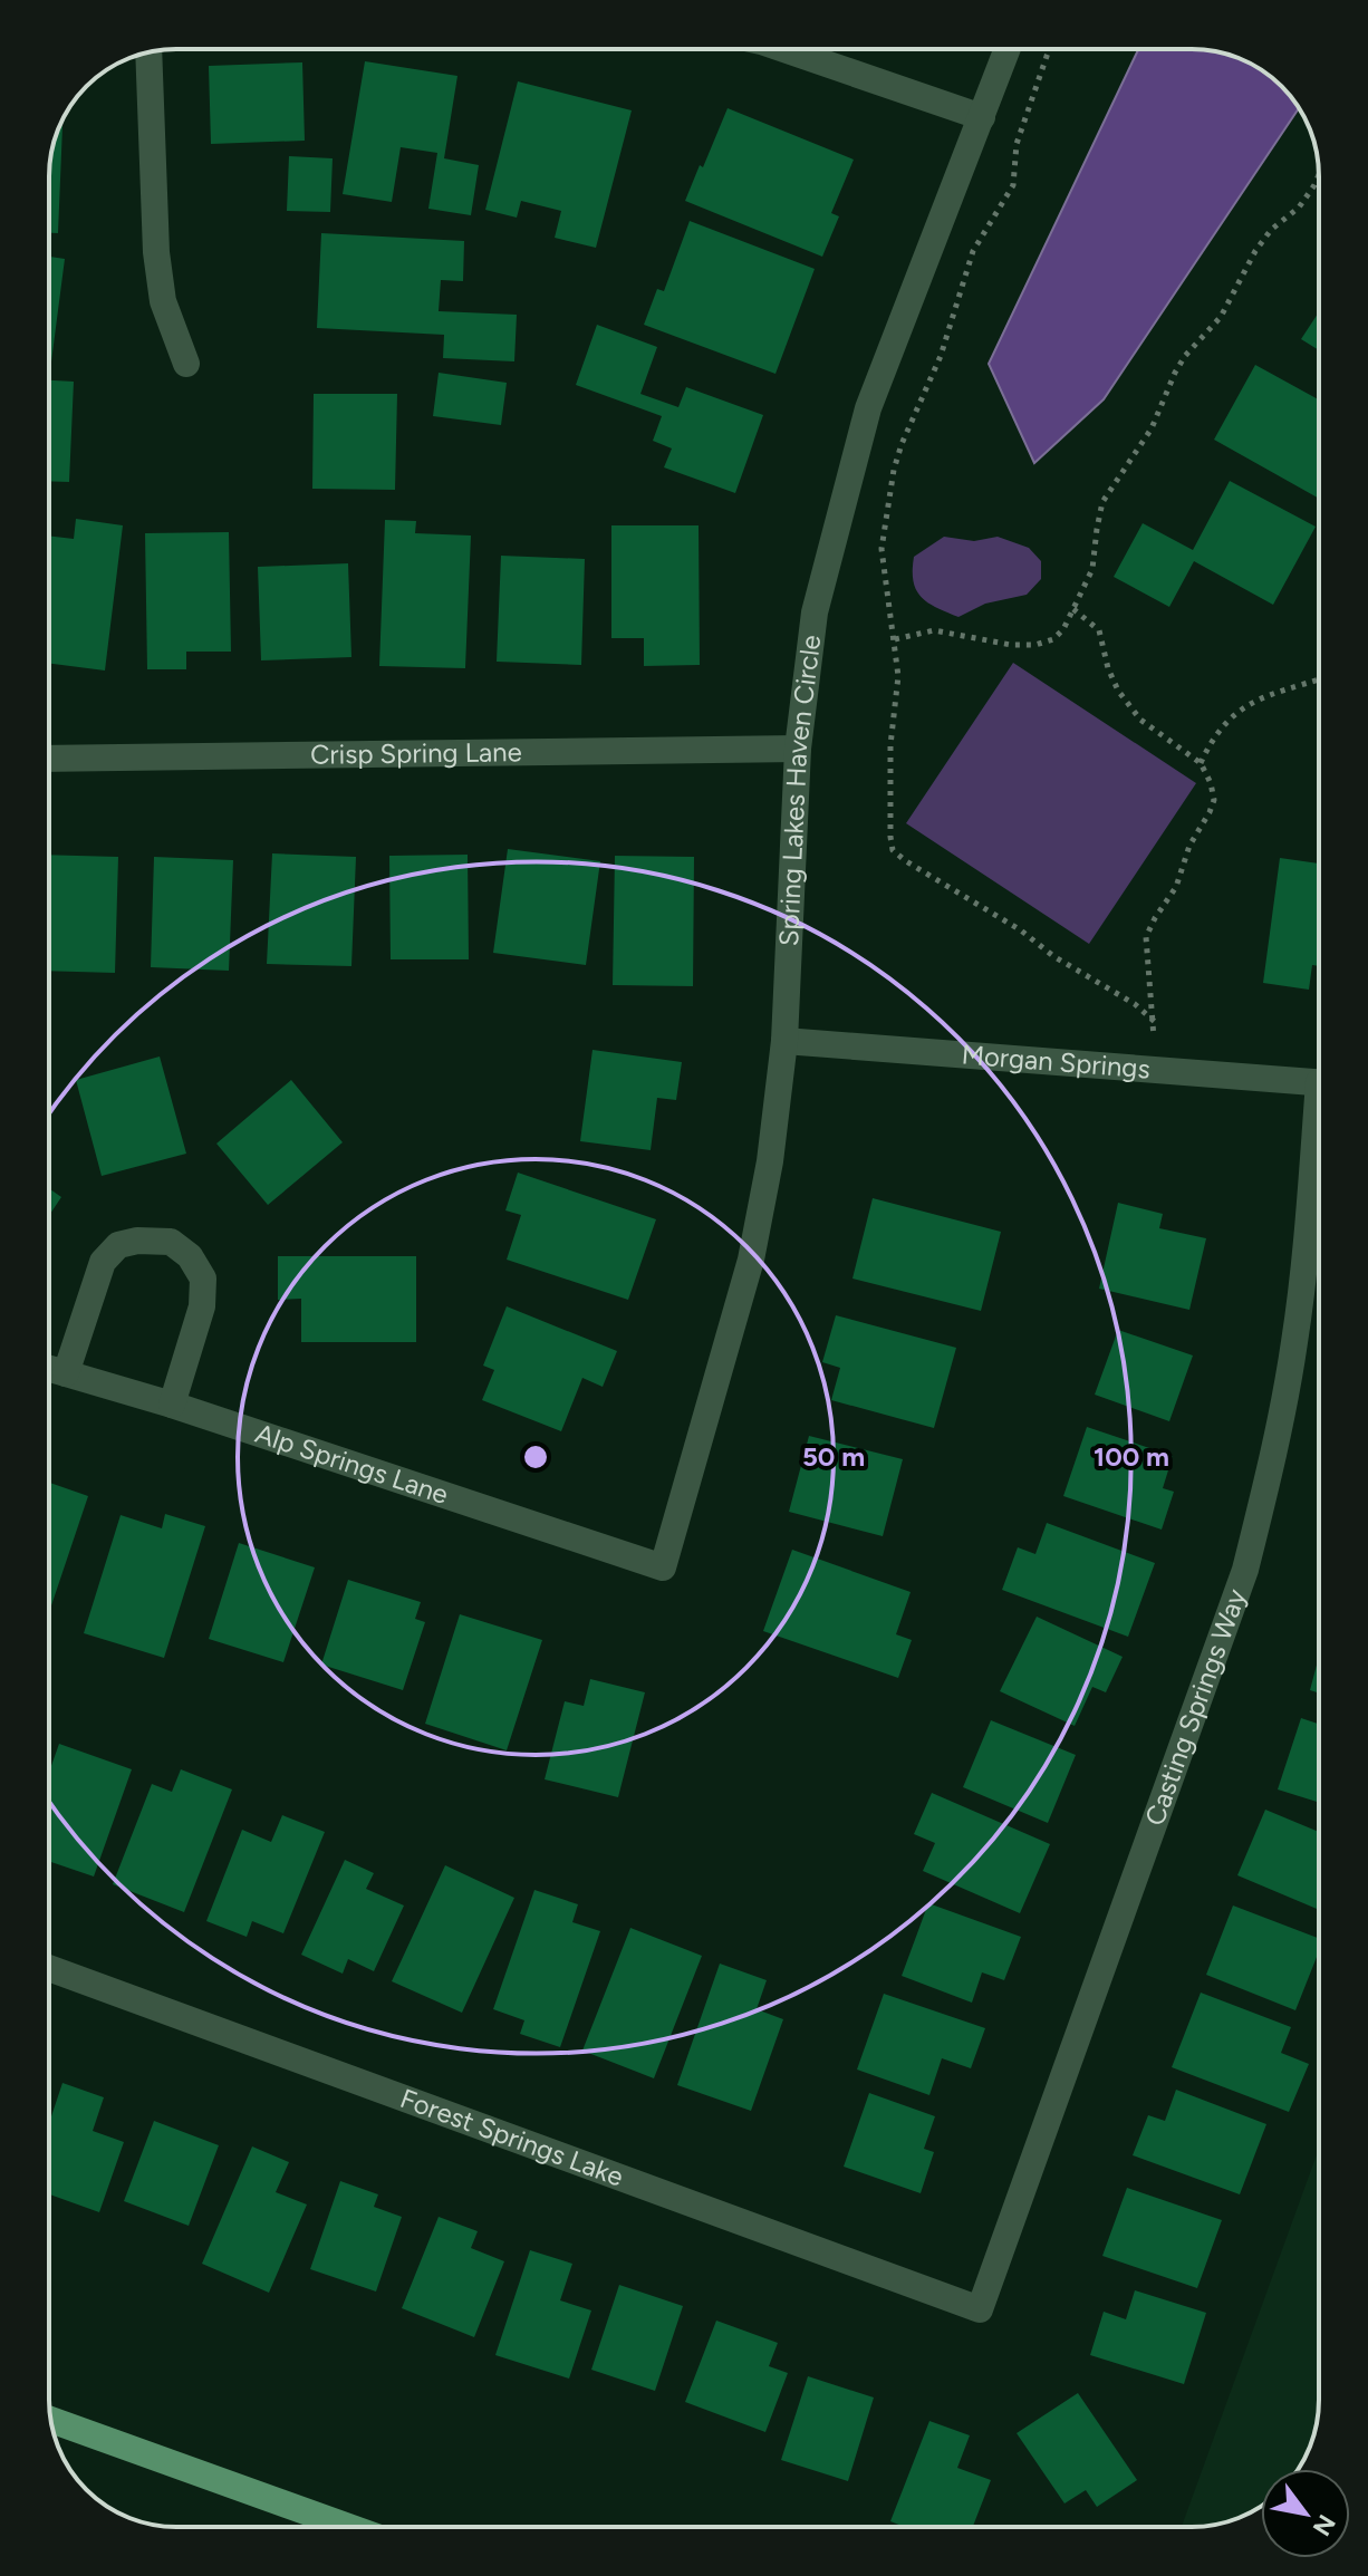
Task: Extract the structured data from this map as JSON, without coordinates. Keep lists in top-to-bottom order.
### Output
{
  "streets": {
    "street": [
      "Crisp Spring Lane",
      "Spring Lakes Haven Circle",
      "Morgan Springs",
      "Alp Springs Lane",
      "Casting Springs Way",
      "Forest Springs Lake"
    ]
  },
  "crossings": [
    ["Crisp Spring Lane", "Spring Lakes Haven Circle"],
    ["Spring Lakes Haven Circle", "Morgan Springs"],
    ["Spring Lakes Haven Circle", "Alp Springs Lane"],
    ["Casting Springs Way", "Forest Springs Lake"]
  ],
  "north": "bottom right",
  "rings": ["50 m", "100 m"]
}
